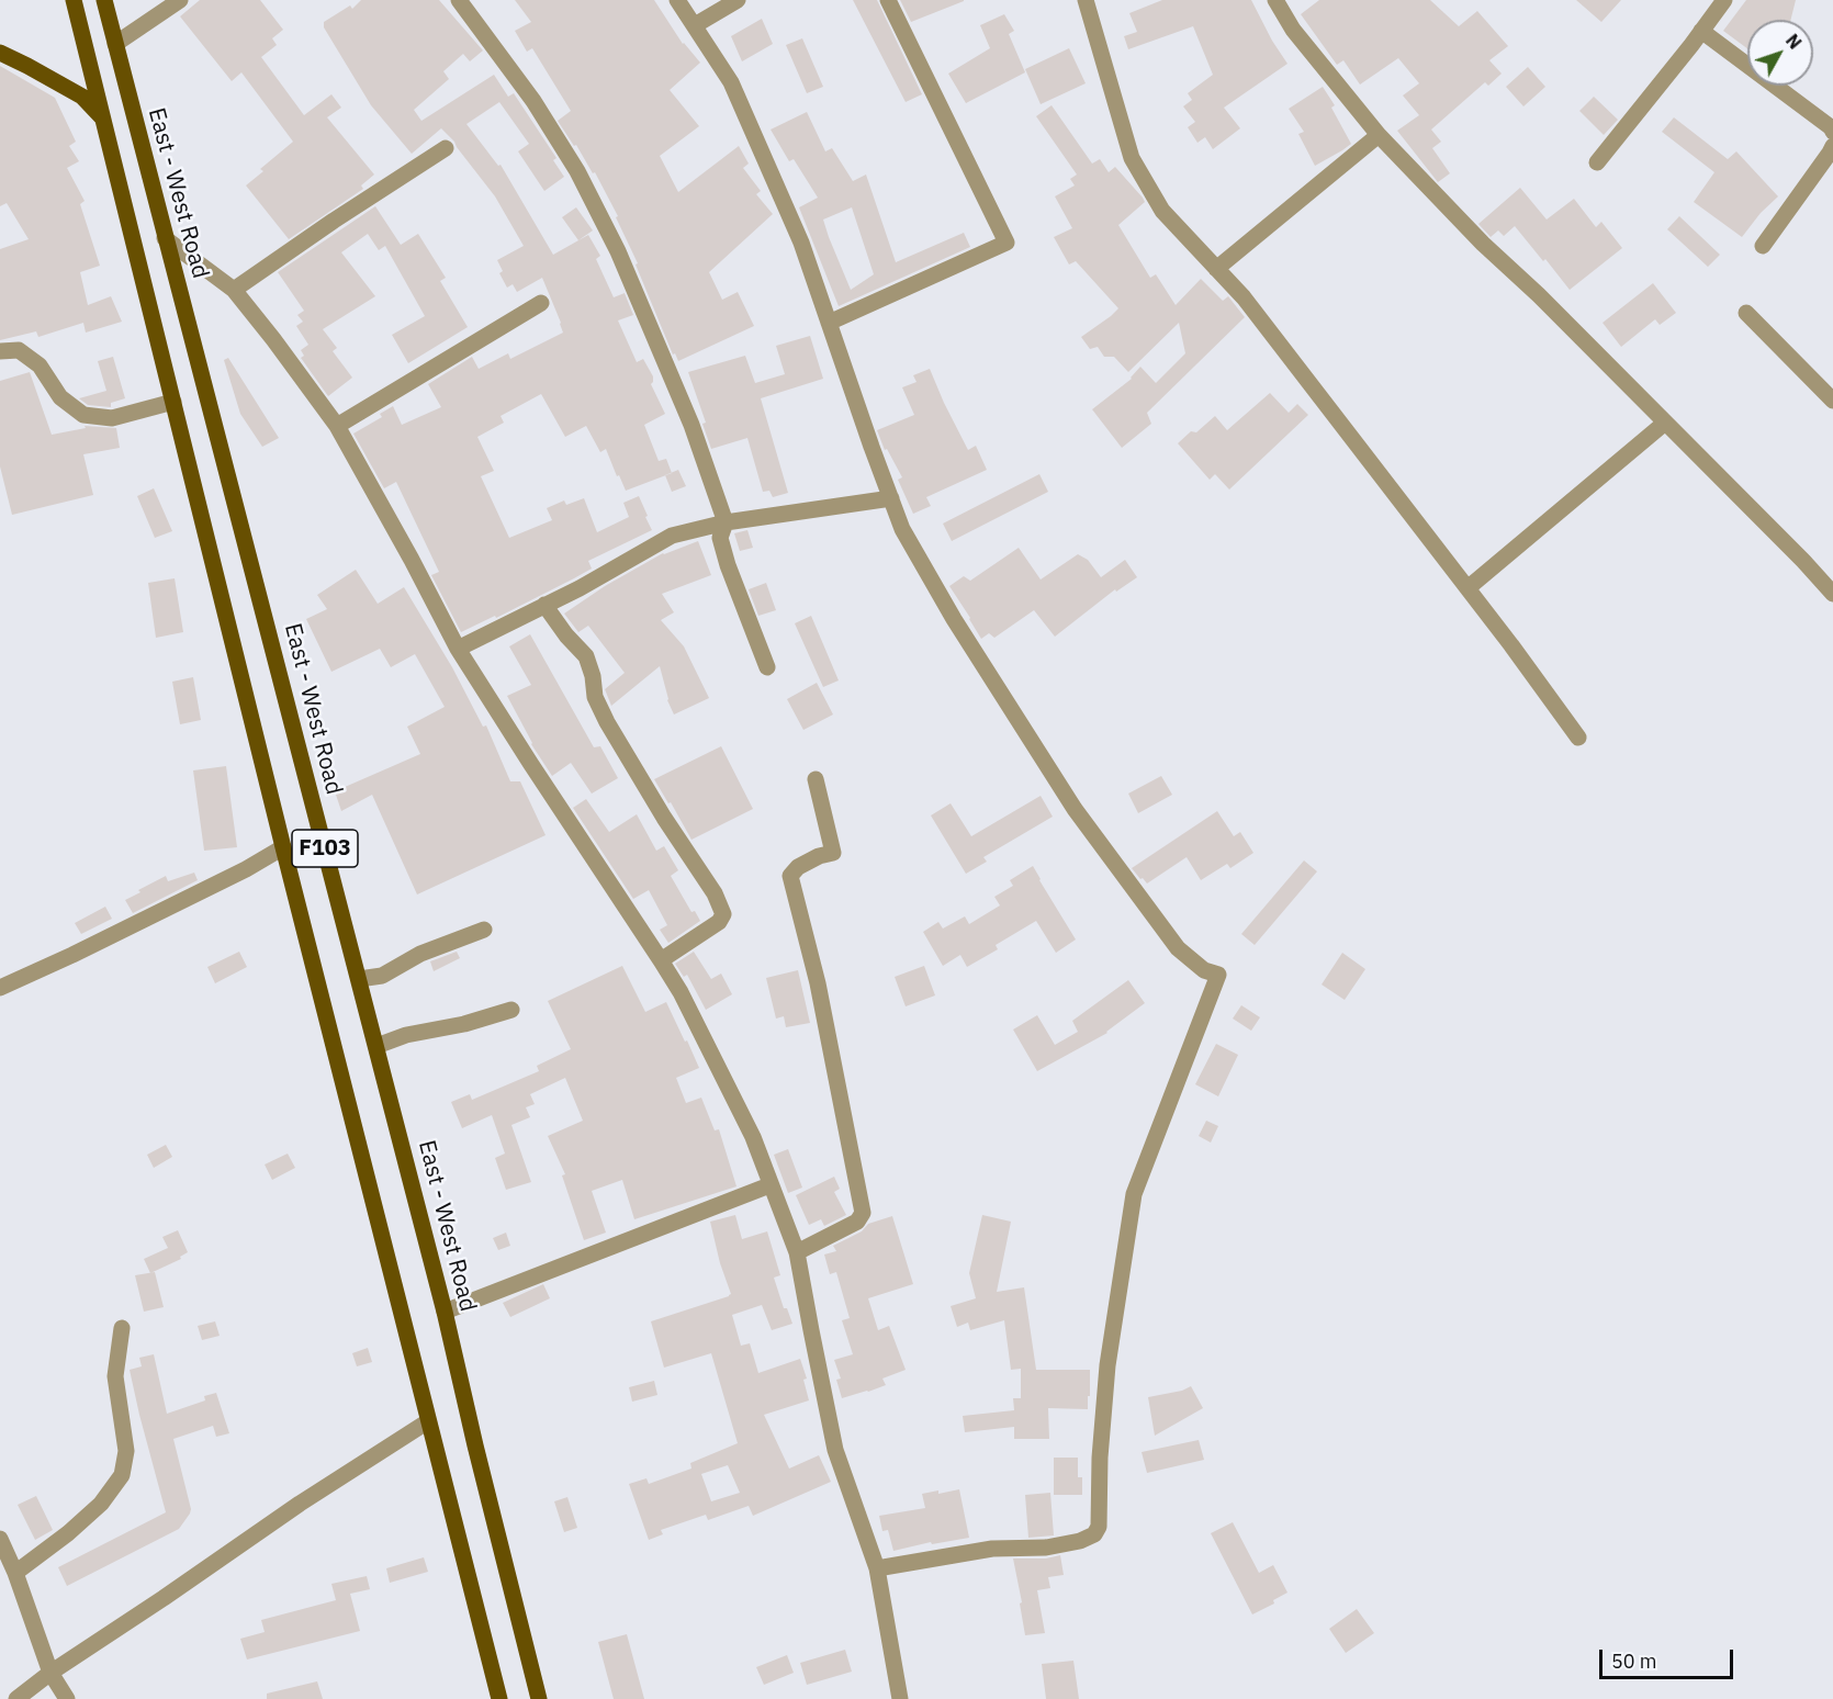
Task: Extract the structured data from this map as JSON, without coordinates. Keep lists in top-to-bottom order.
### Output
{
  "streets": {
    "main road": ["East - West Road", "F103"]
  },
  "scale_bar": "50 m",
  "north": "top right"
}
